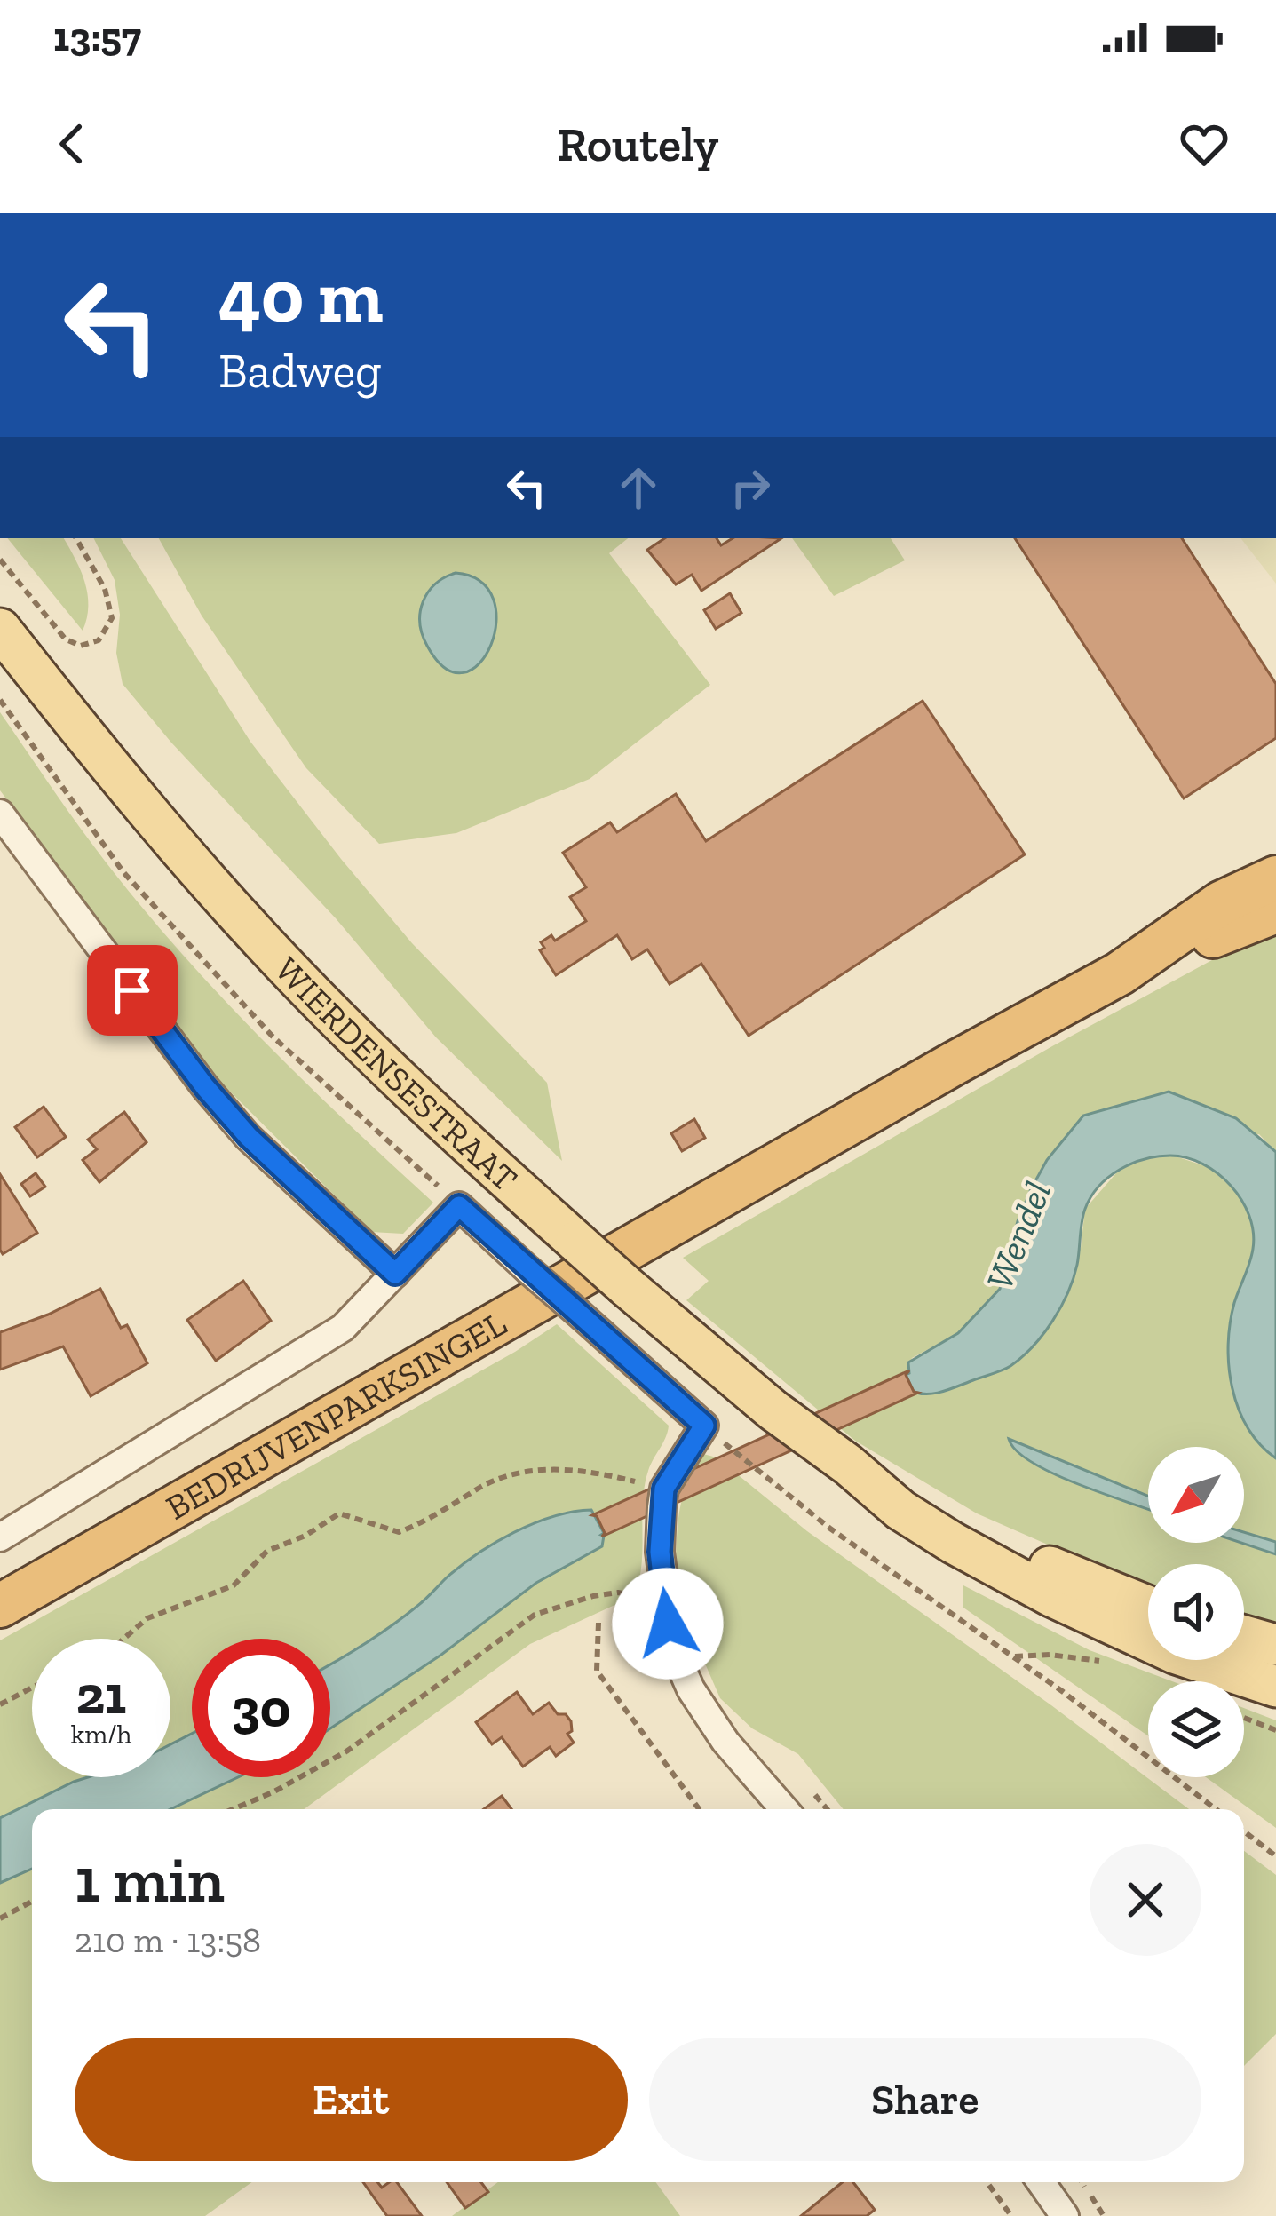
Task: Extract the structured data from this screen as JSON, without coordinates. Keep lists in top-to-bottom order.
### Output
{
  "streets": {
    "highway": ["BEDRIJVENPARKSINGEL"],
    "main road": ["WIERDENSESTRAAT"]
  },
  "water": ["Wendel"],
  "north": "bottom left",
  "page": {
    "status": "13:57",
    "header": "Routely",
    "turn": ["40 m", "Badweg"],
    "speed": "21 km/h",
    "limit": "30",
    "heading": ["1 min", "210 m · 13:58"],
    "buttons": ["Exit", "Share"]
  }
}
